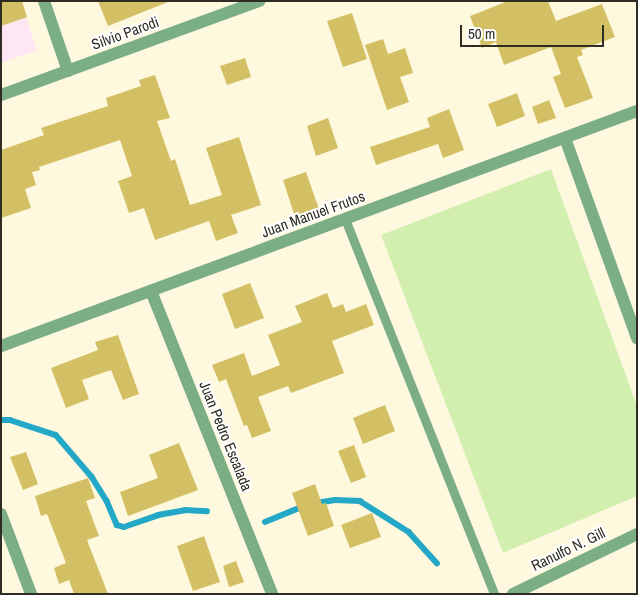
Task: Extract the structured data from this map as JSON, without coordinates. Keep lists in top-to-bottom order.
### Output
{
  "streets": {
    "street": [
      "Silvio Parodi",
      "Juan Manuel Frutos",
      "Juan Pedro Escalada",
      "Ranulfo N. Gill"
    ]
  },
  "crossings": [
    ["Juan Manuel Frutos", "Juan Pedro Escalada"]
  ],
  "scale_bar": "50 m"
}
